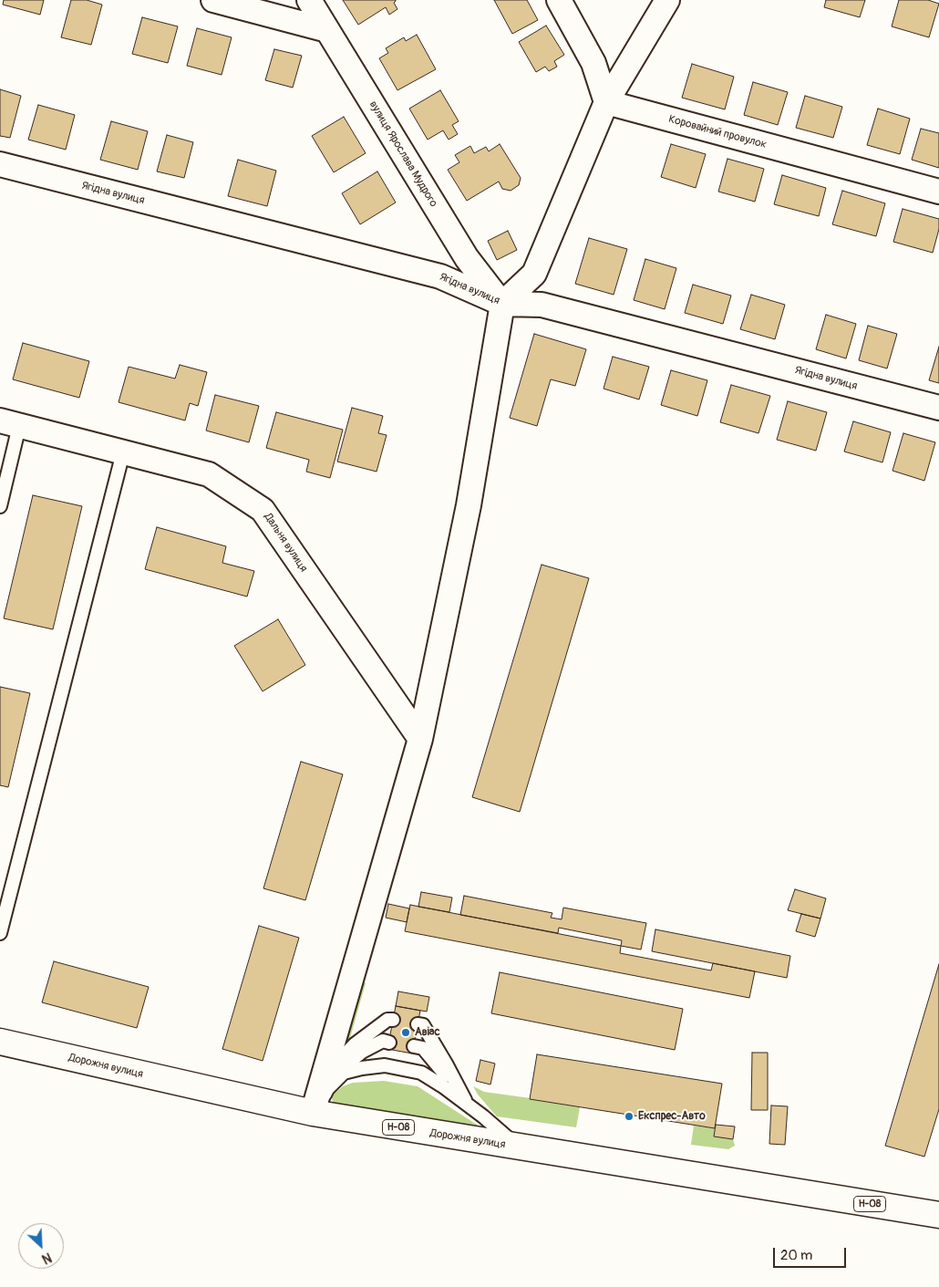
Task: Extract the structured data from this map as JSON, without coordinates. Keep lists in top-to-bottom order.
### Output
{
  "streets": {
    "main road": ["Дорожня вулиця", "Н-08"],
    "street": [
      "Коровайний провулок",
      "вулиця Ярослава Мудрого",
      "Ягідна вулиця",
      "Дальня вулиця"
    ]
  },
  "crossings": [
    ["вулиця Ярослава Мудрого", "Ягідна вулиця"]
  ],
  "places": ["Авіас", "Експрес-Авто"],
  "scale_bar": "20 m",
  "north": "bottom right"
}
